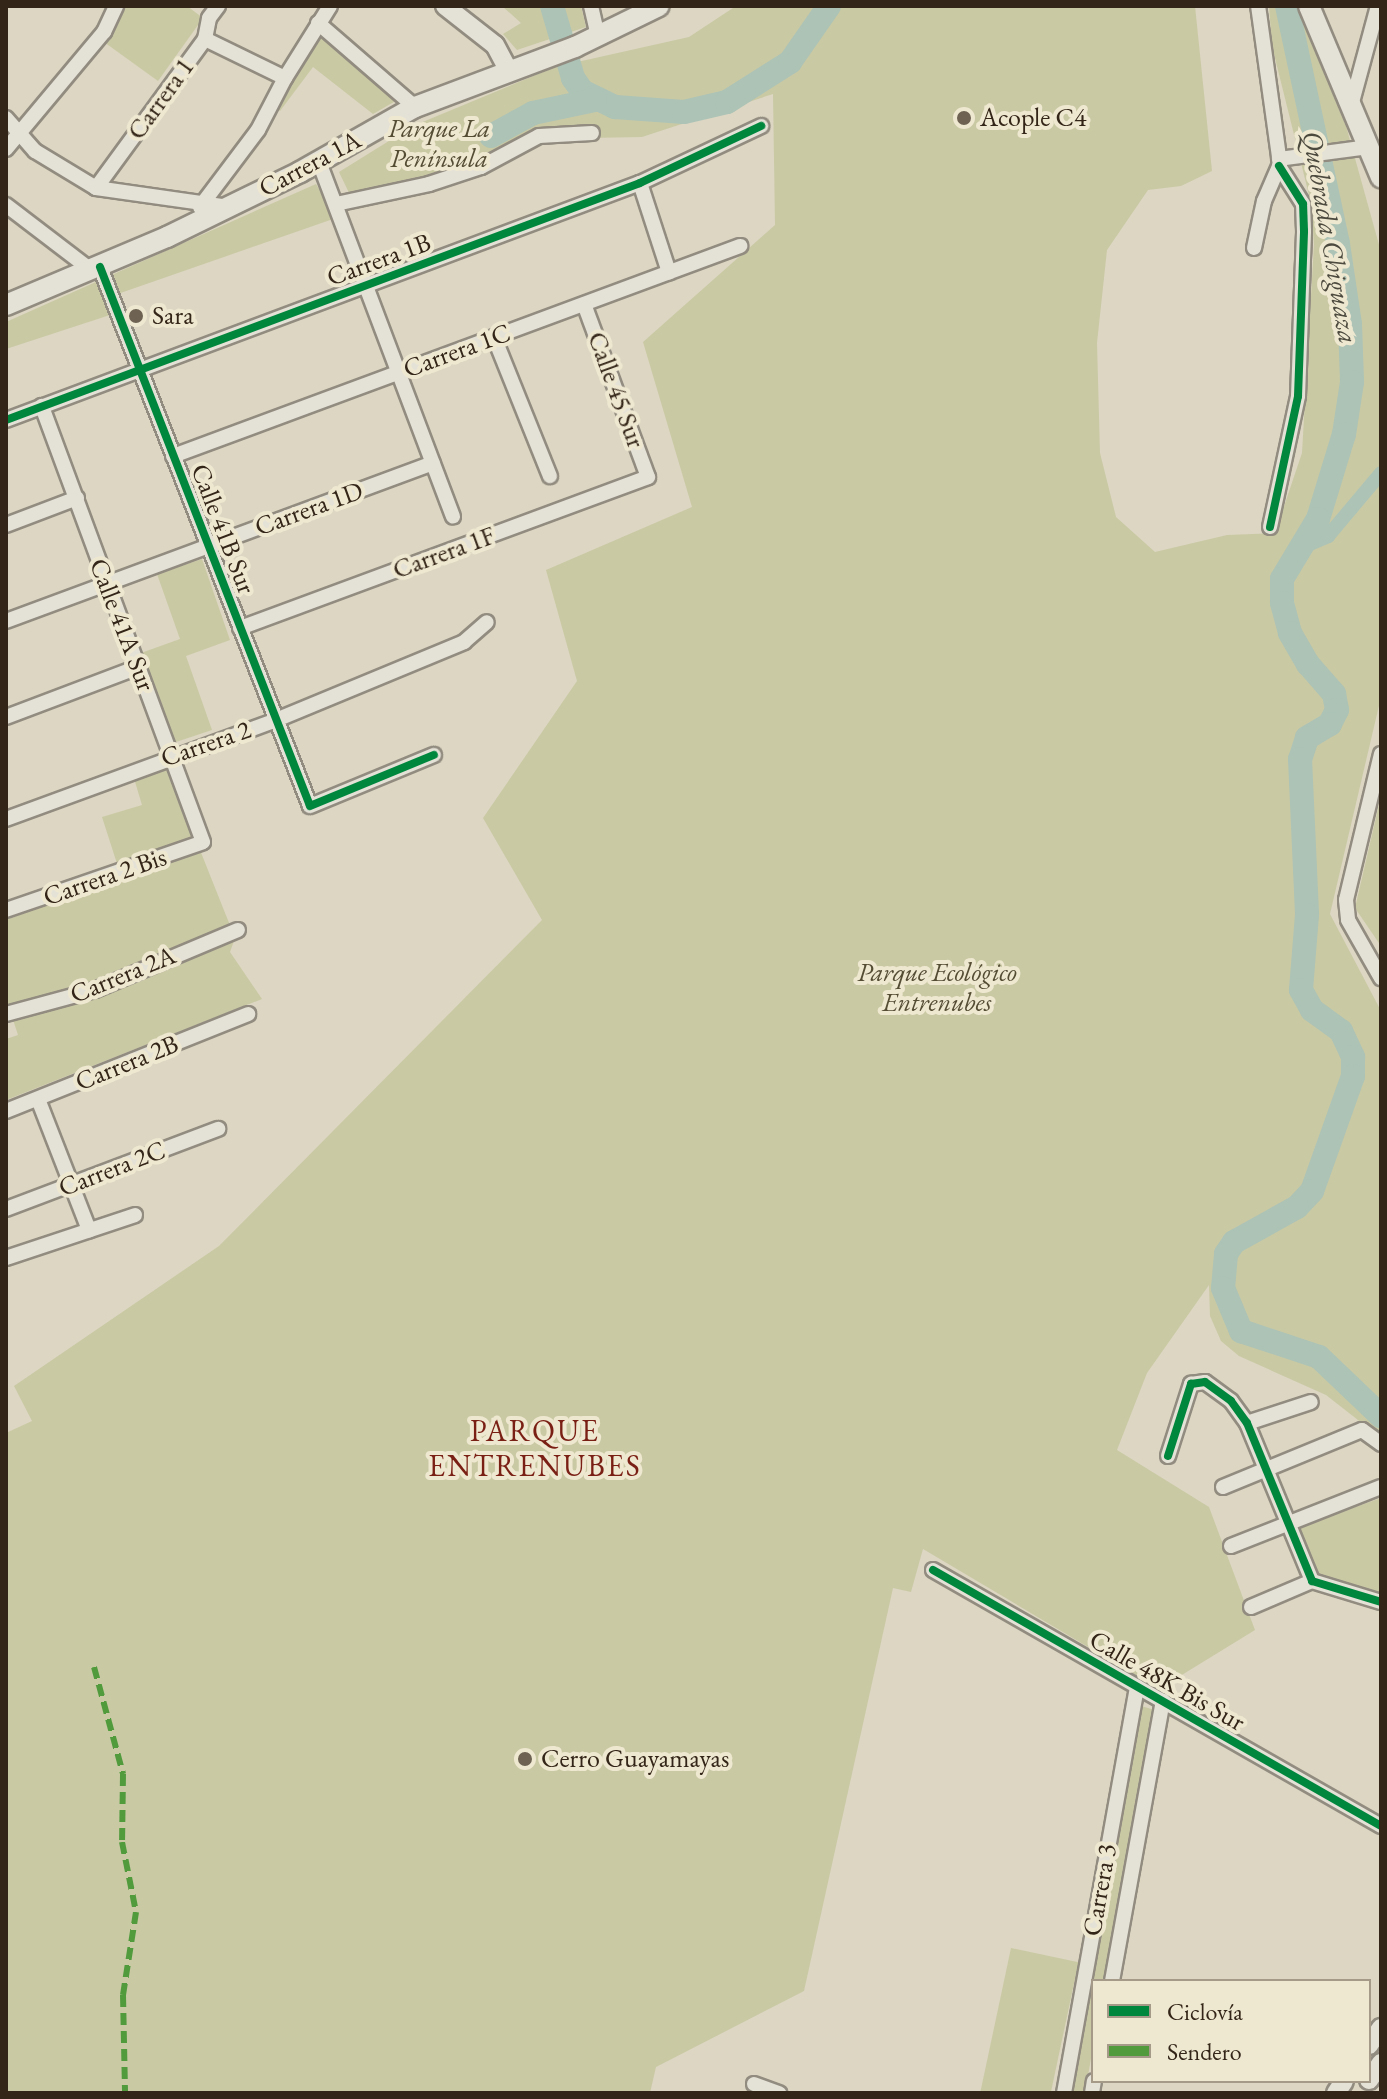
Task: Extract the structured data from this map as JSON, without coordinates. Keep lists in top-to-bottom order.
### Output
{
  "streets": {
    "main road": ["Carrera 1A"],
    "street": [
      "Carrera 1",
      "Carrera 1B",
      "Carrera 1C",
      "Calle 45 Sur",
      "Carrera 1D",
      "Calle 41B Sur",
      "Carrera 1F",
      "Calle 41A Sur",
      "Carrera 2",
      "Carrera 2 Bis",
      "Carrera 2A",
      "Carrera 2B",
      "Carrera 2C",
      "Calle 48K Bis Sur",
      "Carrera 3"
    ]
  },
  "crossings": [
    ["Carrera 1A", "Calle 41B Sur"],
    ["Carrera 1B", "Calle 41B Sur"],
    ["Carrera 1B", "Calle 41A Sur"],
    ["Carrera 1C", "Calle 45 Sur"],
    ["Carrera 1C", "Calle 41B Sur"],
    ["Calle 45 Sur", "Carrera 1F"],
    ["Carrera 1D", "Calle 41B Sur"],
    ["Carrera 1D", "Calle 41A Sur"],
    ["Calle 41B Sur", "Carrera 1F"],
    ["Calle 41B Sur", "Carrera 2"],
    ["Calle 41A Sur", "Carrera 2"],
    ["Calle 41A Sur", "Carrera 2 Bis"],
    ["Calle 48K Bis Sur", "Carrera 3"]
  ],
  "districts": ["PARQUE ENTRENUBES"],
  "water": ["Quebrada Chiguaza"],
  "parks": ["Parque La Península", "Parque Ecológico Entrenubes"],
  "places": ["Acople C4", "Sara", "Cerro Guayamayas"],
  "legend": ["Ciclovía", "Sendero"]
}
